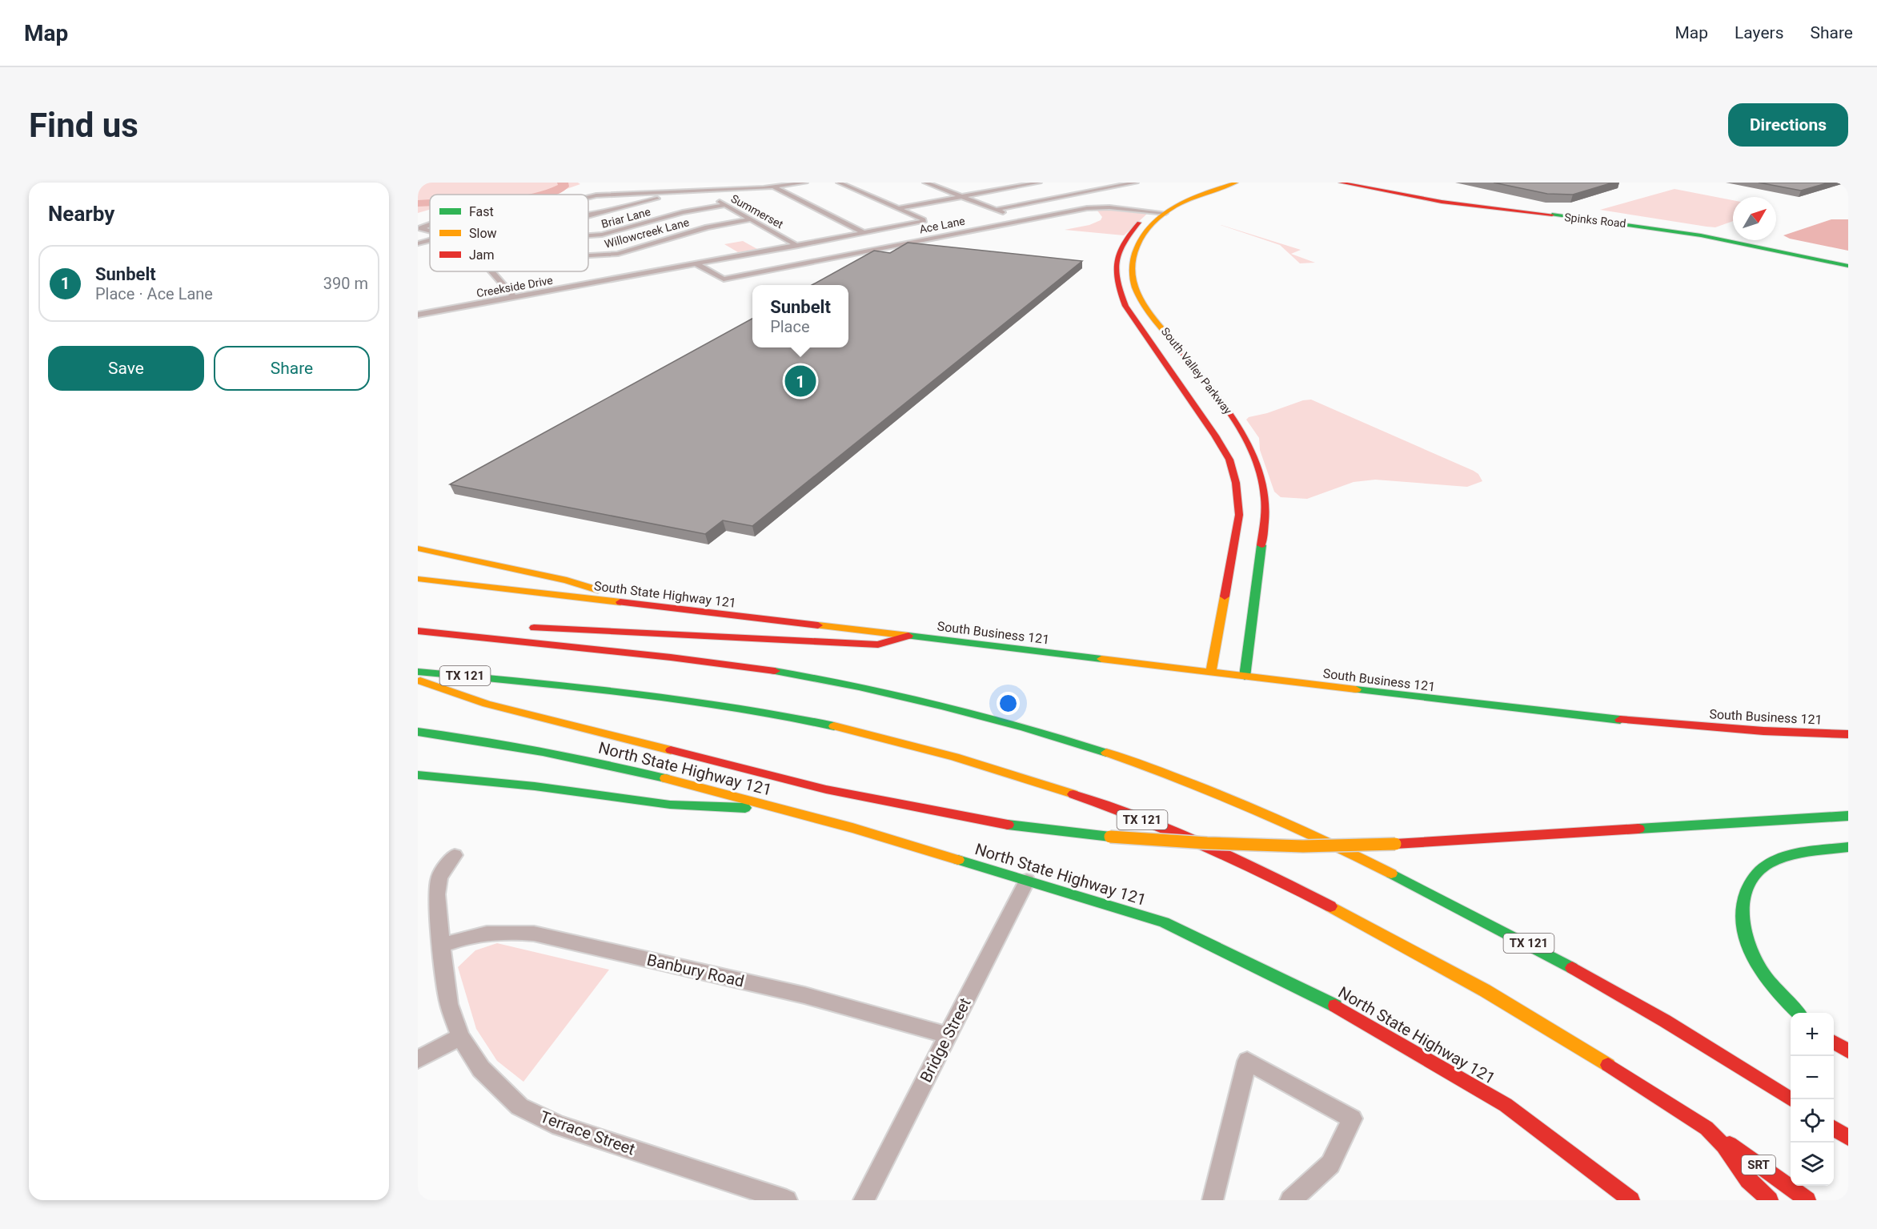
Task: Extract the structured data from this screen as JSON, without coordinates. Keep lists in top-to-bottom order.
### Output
{
  "streets": {
    "main road": [
      "Spinks Road",
      "South Valley Parkway",
      "South State Highway 121",
      "South Business 121",
      "TX 121",
      "North State Highway 121",
      "SRT"
    ],
    "street": [
      "Summerset",
      "Briar Lane",
      "Ace Lane",
      "Willowcreek Lane",
      "Creekside Drive",
      "Banbury Road",
      "Bridge Street",
      "Terrace Street"
    ]
  },
  "crossings": [
    ["Summerset", "Briar Lane"],
    ["Summerset", "Willowcreek Lane"],
    ["Summerset", "Creekside Drive"],
    ["Ace Lane", "Creekside Drive"],
    ["Ace Lane", "South Valley Parkway"],
    ["South Valley Parkway", "South Business 121"],
    ["South State Highway 121", "South Business 121"],
    ["TX 121", "SRT"],
    ["North State Highway 121", "Bridge Street"],
    ["Banbury Road", "Bridge Street"],
    ["Banbury Road", "Terrace Street"]
  ],
  "legend": ["Fast", "Slow", "Jam"],
  "north": "top right",
  "page": {
    "header": "Map",
    "nav": ["Map", "Layers", "Share"],
    "buttons": [
      "Directions",
      ["Save", "Share"]
    ],
    "title": "Find us",
    "heading": "Nearby",
    "list": [
      {
        "mark": "1",
        "name": "Sunbelt",
        "note": "Place · Ace Lane",
        "value": "390 m"
      }
    ],
    "popup": ["Sunbelt", "Place"],
    "pins": "1",
    "map_buttons": ["+", "−"]
  }
}
